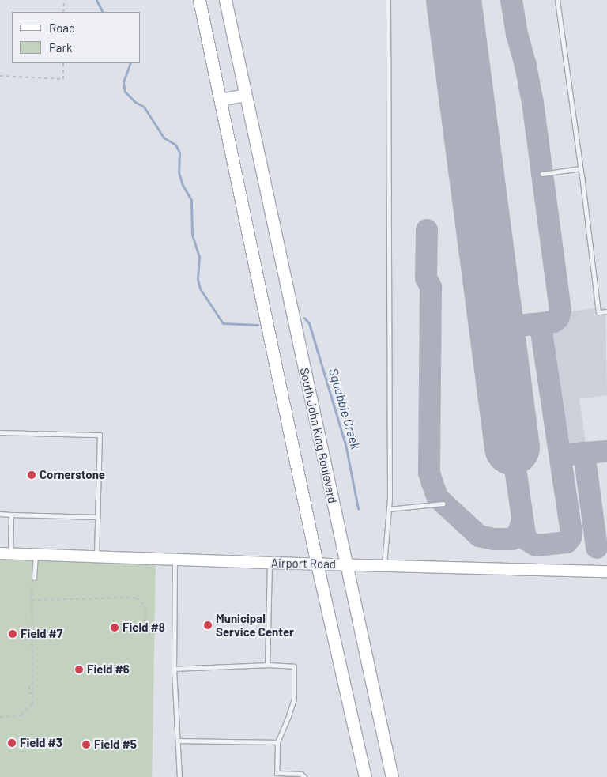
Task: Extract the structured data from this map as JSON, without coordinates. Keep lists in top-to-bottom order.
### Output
{
  "streets": {
    "main road": ["South John King Boulevard"],
    "street": ["Airport Road"]
  },
  "crossings": [
    ["South John King Boulevard", "Airport Road"]
  ],
  "water": ["Squabble Creek"],
  "places": [
    "Cornerstone",
    "Municipal Service Center",
    "Field #8",
    "Field #7",
    "Field #6",
    "Field #3",
    "Field #5"
  ],
  "legend": ["Road", "Park"]
}
